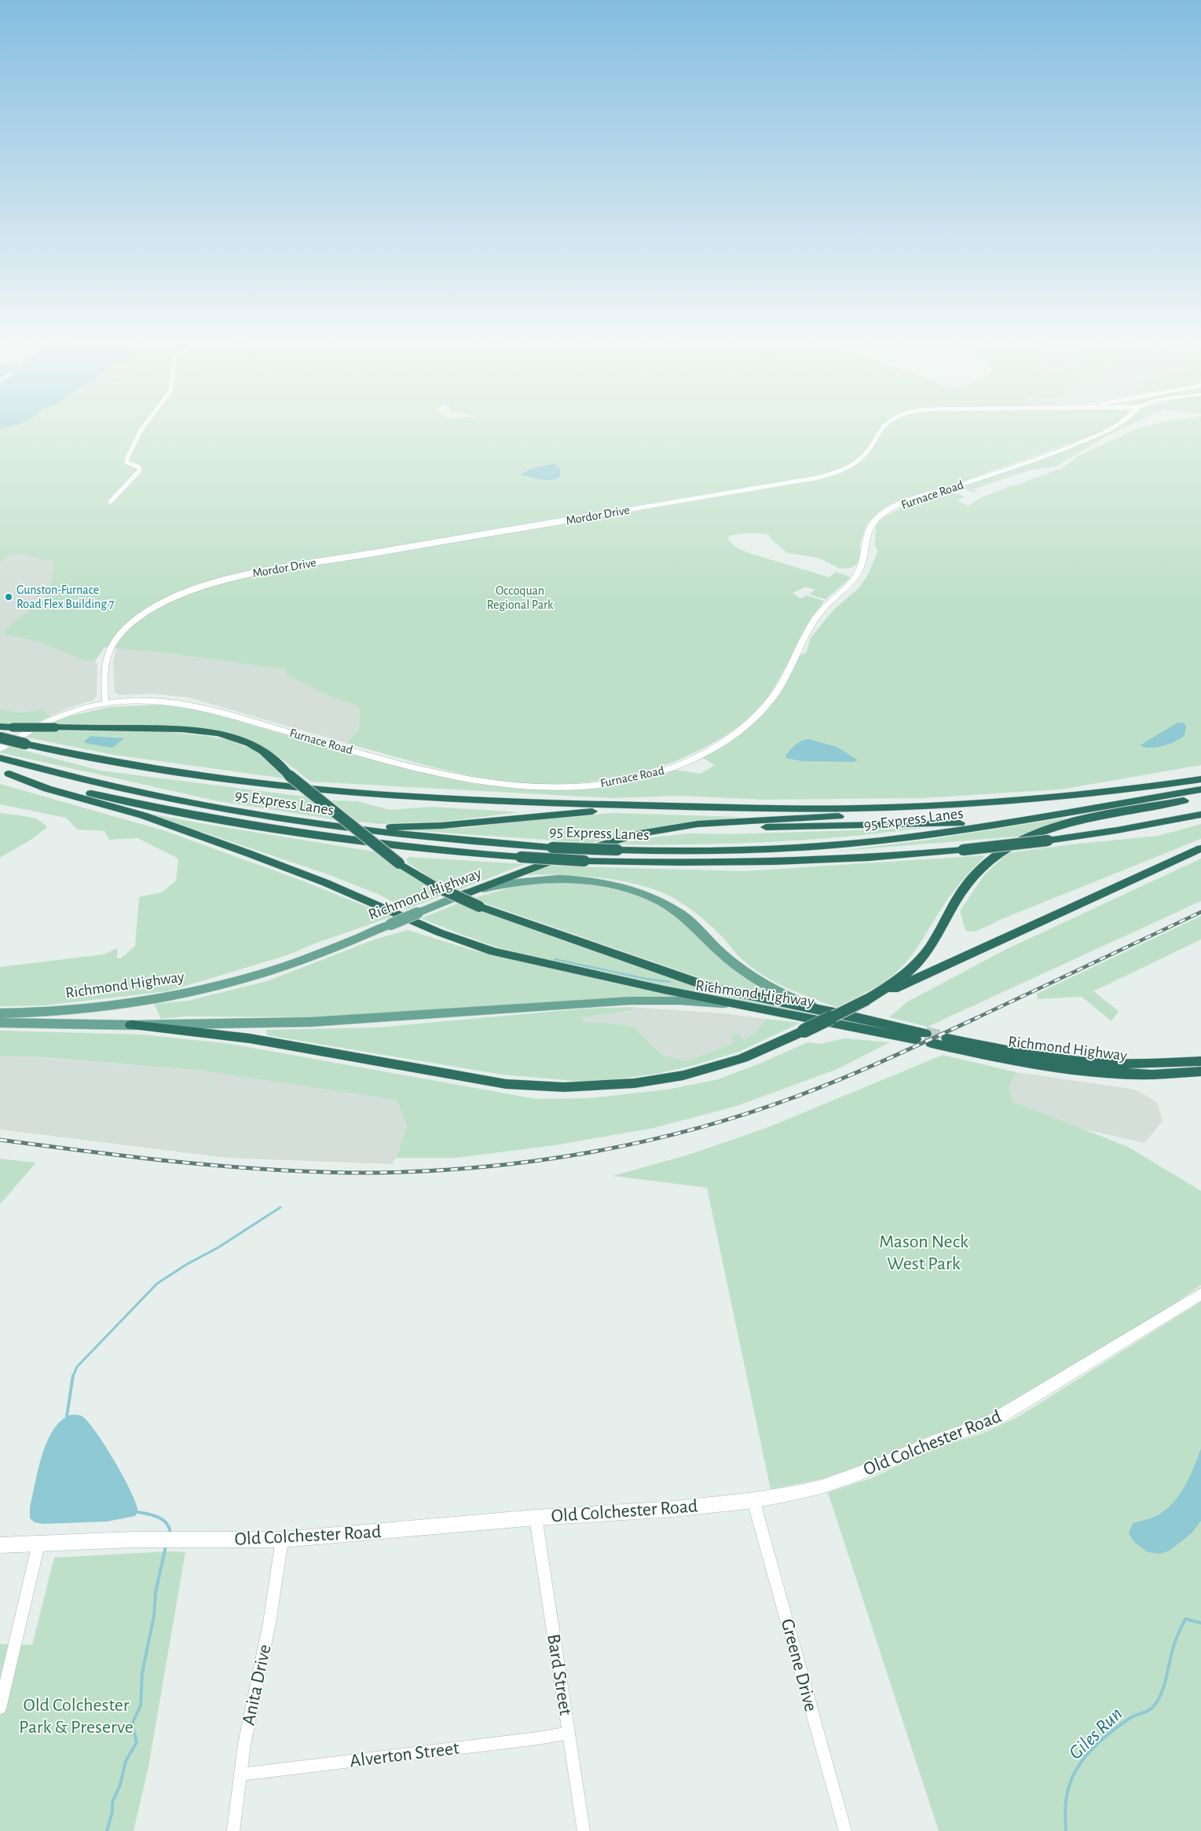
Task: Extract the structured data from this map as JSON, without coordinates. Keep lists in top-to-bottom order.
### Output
{
  "streets": {
    "highway": ["95 Express Lanes", "Richmond Highway"],
    "main road": ["Furnace Road", "Old Colchester Road"],
    "street": [
      "Mordor Drive",
      "Greene Drive",
      "Bard Street",
      "Anita Drive",
      "Alverton Street"
    ]
  },
  "crossings": [
    ["Furnace Road", "Mordor Drive"],
    ["Furnace Road", "95 Express Lanes"],
    ["Old Colchester Road", "Greene Drive"],
    ["Old Colchester Road", "Bard Street"],
    ["Old Colchester Road", "Anita Drive"],
    ["Bard Street", "Alverton Street"],
    ["Anita Drive", "Alverton Street"]
  ],
  "water": ["Giles Run"],
  "parks": ["Occoquan Regional Park", "Mason Neck West Park", "Old Colchester Park & Preserve"],
  "places": ["Gunston-Furnace Road Flex Building 7"]
}
